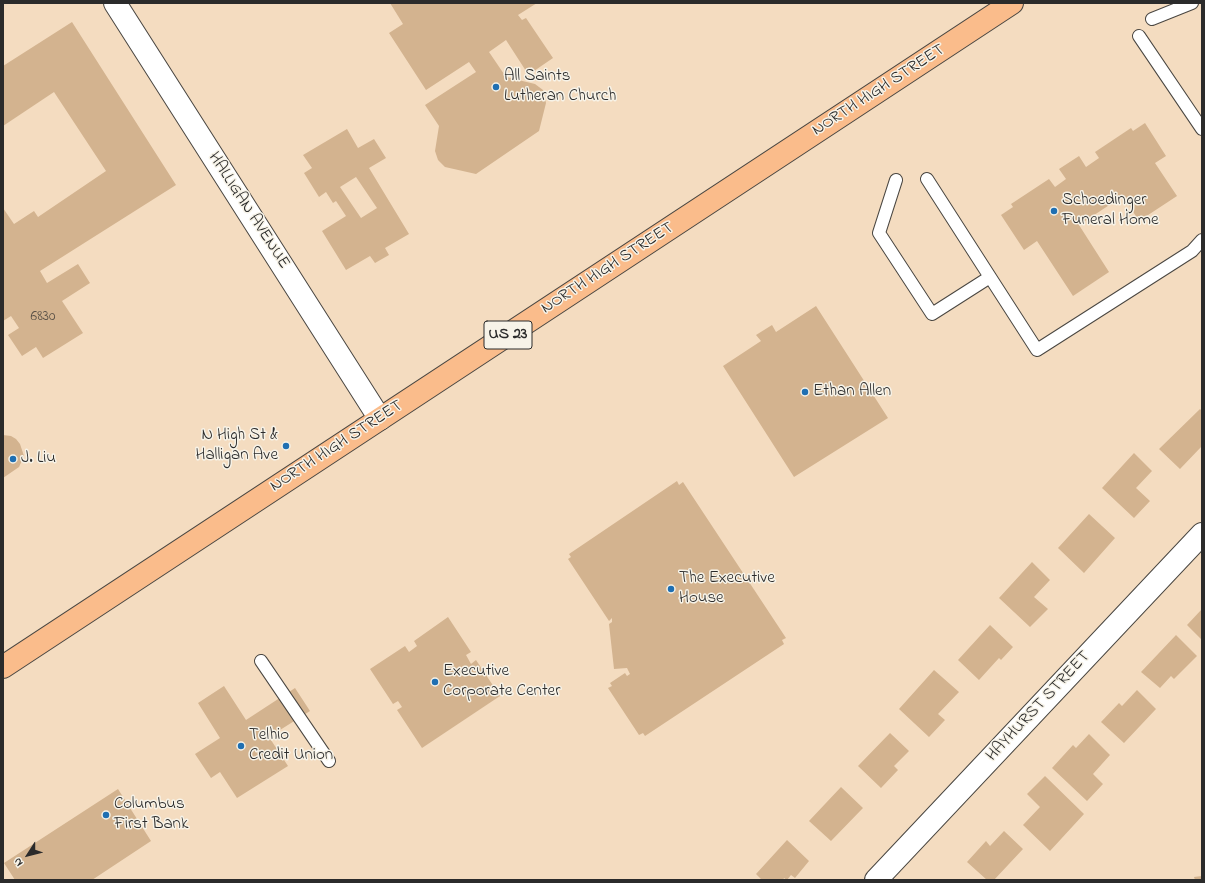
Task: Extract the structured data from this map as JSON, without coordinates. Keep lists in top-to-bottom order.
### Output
{
  "streets": {
    "main road": ["NORTH HIGH STREET", "US 23"],
    "street": ["HALLIGAN AVENUE", "HAYHURST STREET"]
  },
  "crossings": [
    ["NORTH HIGH STREET", "HALLIGAN AVENUE"]
  ],
  "places": [
    "All Saints Lutheran Church",
    "Schoedinger Funeral Home",
    "Ethan Allen",
    "N High St & Halligan Ave",
    "J. Liu",
    "The Executive House",
    "Executive Corporate Center",
    "Telhio Credit Union",
    "Columbus First Bank"
  ],
  "house_numbers": ["6830"],
  "north": "bottom left"
}
